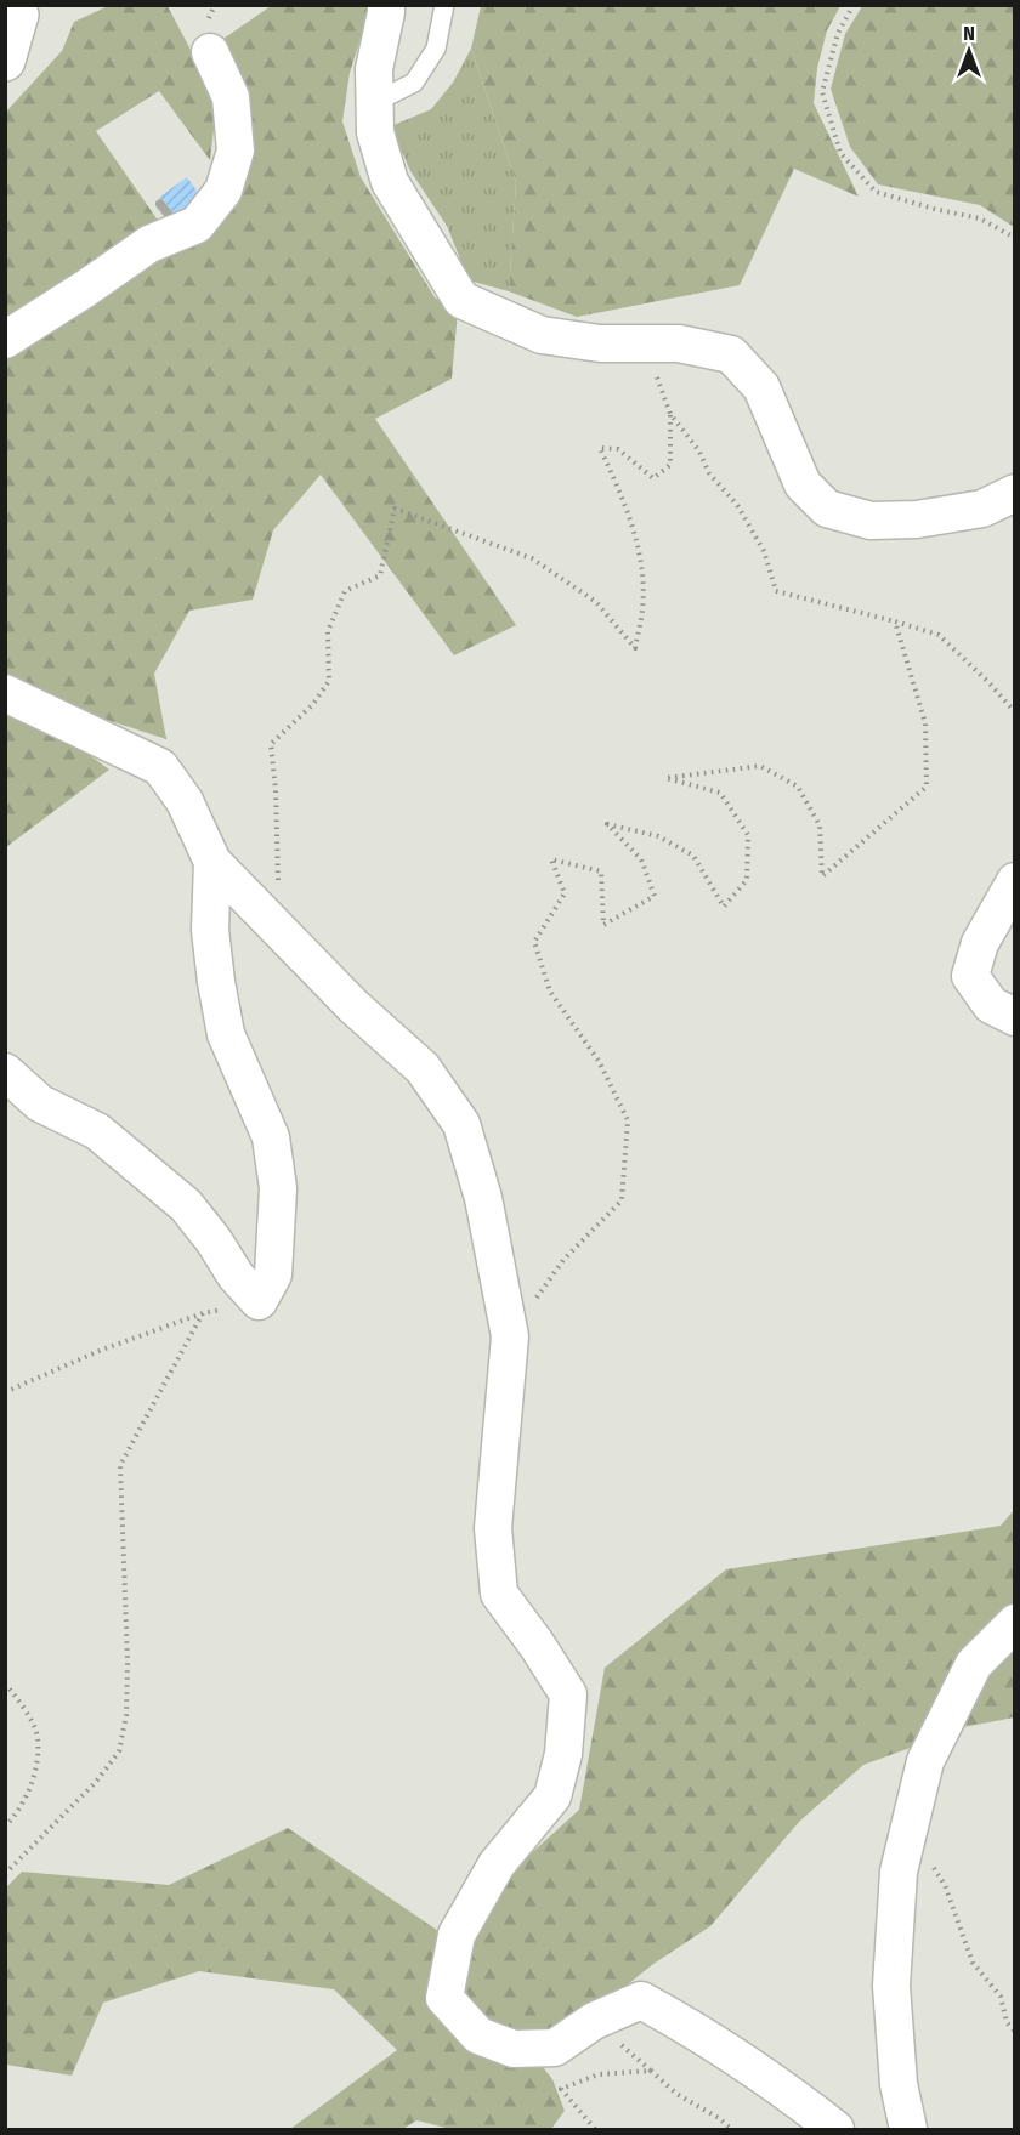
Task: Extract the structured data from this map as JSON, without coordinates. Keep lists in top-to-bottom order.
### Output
{
  "north": "top"
}
